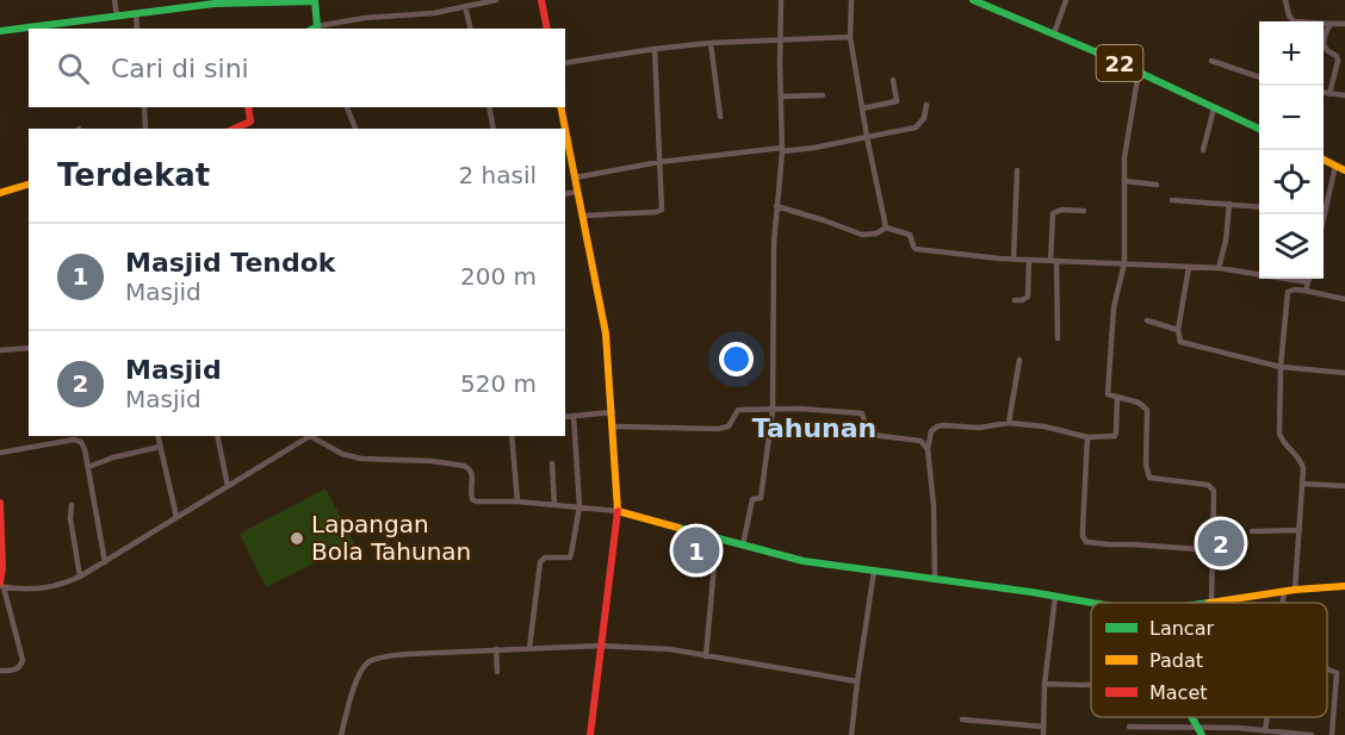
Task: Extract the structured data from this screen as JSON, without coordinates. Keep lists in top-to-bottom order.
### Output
{
  "streets": {
    "main road": ["22"]
  },
  "districts": ["Tahunan"],
  "places": ["Lapangan Bola Tahunan"],
  "legend": ["Lancar", "Padat", "Macet"],
  "page": {
    "map_buttons": ["+", "−"],
    "search": "Cari di sini",
    "heading": ["Terdekat", "2 hasil"],
    "list": [
      {
        "mark": "1",
        "name": "Masjid Tendok",
        "note": "Masjid",
        "value": "200 m"
      },
      {
        "mark": "2",
        "name": "Masjid",
        "note": "Masjid",
        "value": "520 m"
      }
    ],
    "pins": ["2", "1"]
  }
}
